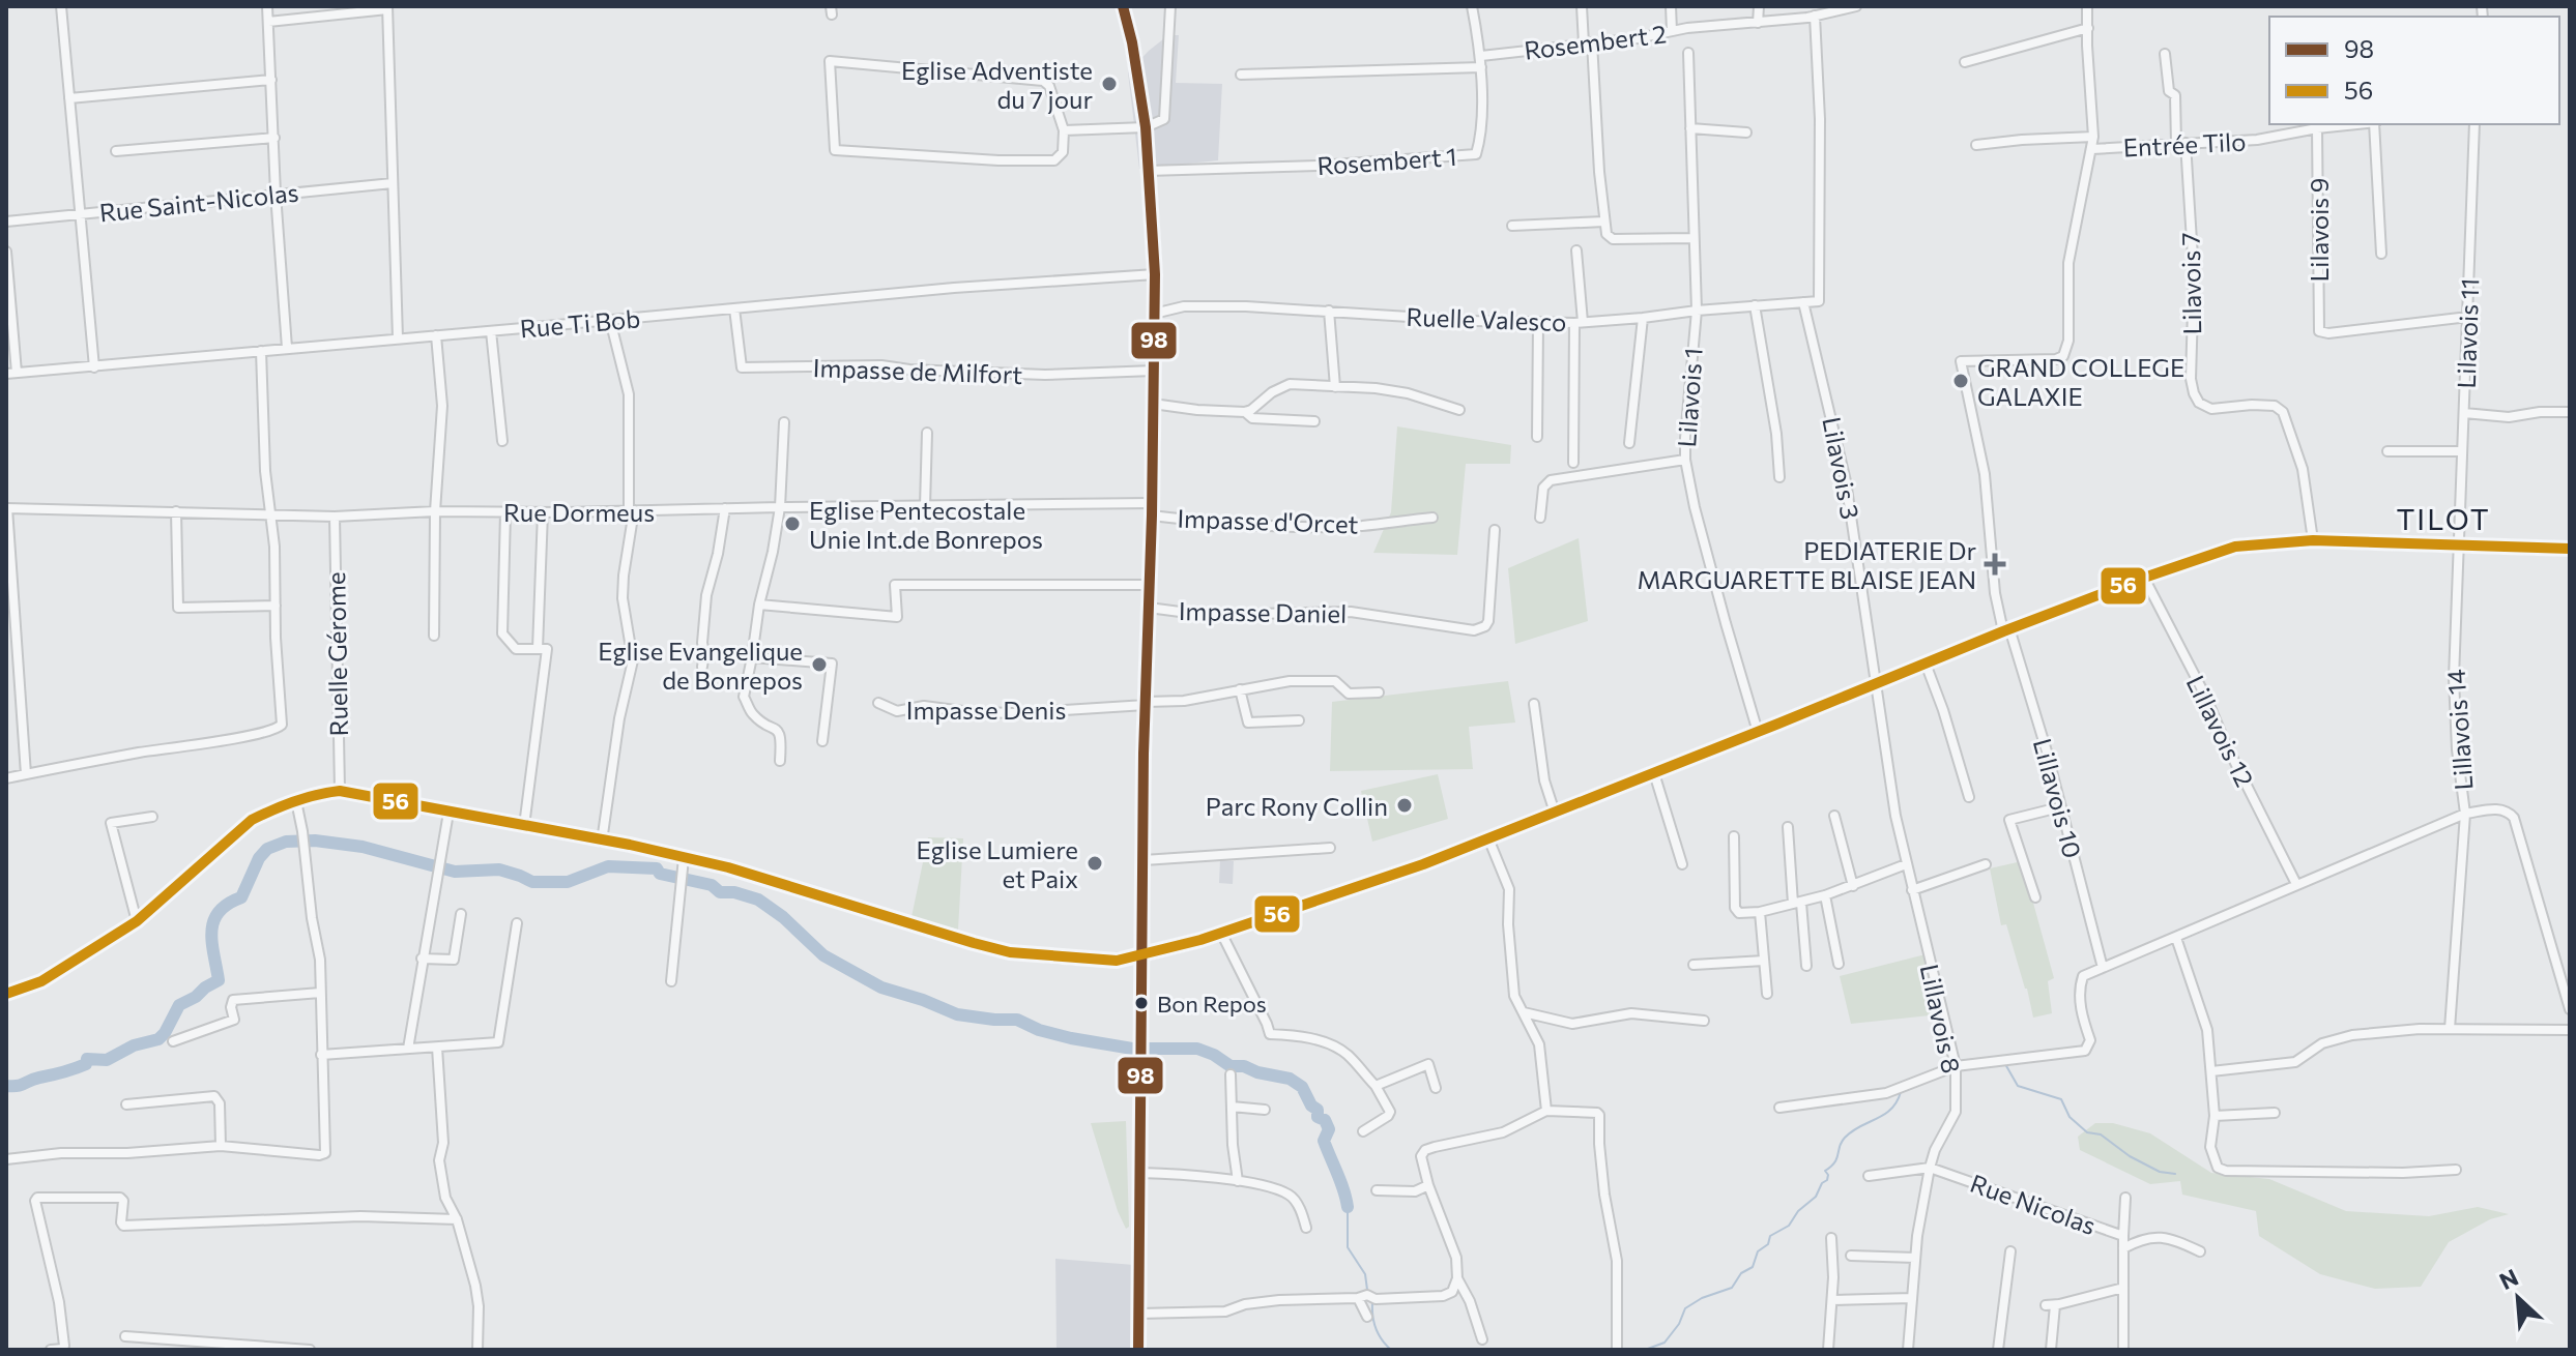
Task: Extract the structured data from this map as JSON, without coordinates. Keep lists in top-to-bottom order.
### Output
{
  "streets": {
    "street": [
      "Rosembert 2",
      "Entrée Tilo",
      "Rosembert 1",
      "Rue Saint-Nicolas",
      "Lilavois 9",
      "Lilavois 7",
      "Ruelle Valesco",
      "Rue Ti Bob",
      "Lilavois 11",
      "Impasse de Milfort",
      "Lilavois 1",
      "Lilavois 3",
      "Rue Dormeus",
      "Impasse d'Orcet",
      "Impasse Daniel",
      "Ruelle Gérome",
      "Impasse Denis",
      "Lillavois 14",
      "Lillavois 12",
      "Lillavois 10",
      "Lillavois 8",
      "Rue Nicolas"
    ]
  },
  "crossings": [
    ["Rosembert 2", "Rosembert 1"],
    ["Rosembert 2", "Ruelle Valesco"],
    ["Entrée Tilo", "Lilavois 9"],
    ["Entrée Tilo", "Lilavois 7"],
    ["Entrée Tilo", "Lillavois 10"],
    ["Lilavois 9", "Lilavois 11"],
    ["Ruelle Valesco", "Lilavois 1"],
    ["Ruelle Valesco", "Lilavois 3"],
    ["Rue Ti Bob", "Impasse de Milfort"],
    ["Lilavois 11", "Lillavois 14"],
    ["Lilavois 3", "Lillavois 8"],
    ["Rue Dormeus", "Impasse d'Orcet"],
    ["Rue Dormeus", "Ruelle Gérome"],
    ["Lillavois 8", "Rue Nicolas"]
  ],
  "districts": ["TILOT"],
  "places": {
    "other": [
      "Eglise Adventiste du 7 jour",
      "GRAND COLLEGE GALAXIE",
      "Eglise Pentecostale Unie Int.de Bonrepos",
      "Eglise Evangelique de Bonrepos",
      "Parc Rony Collin",
      "Eglise Lumiere et Paix",
      "Bon Repos"
    ],
    "health": ["PEDIATERIE Dr MARGUARETTE BLAISE JEAN"]
  },
  "lines": ["transit line 98", "transit line 56"],
  "legend": ["98", "56"],
  "north": "top left"
}
